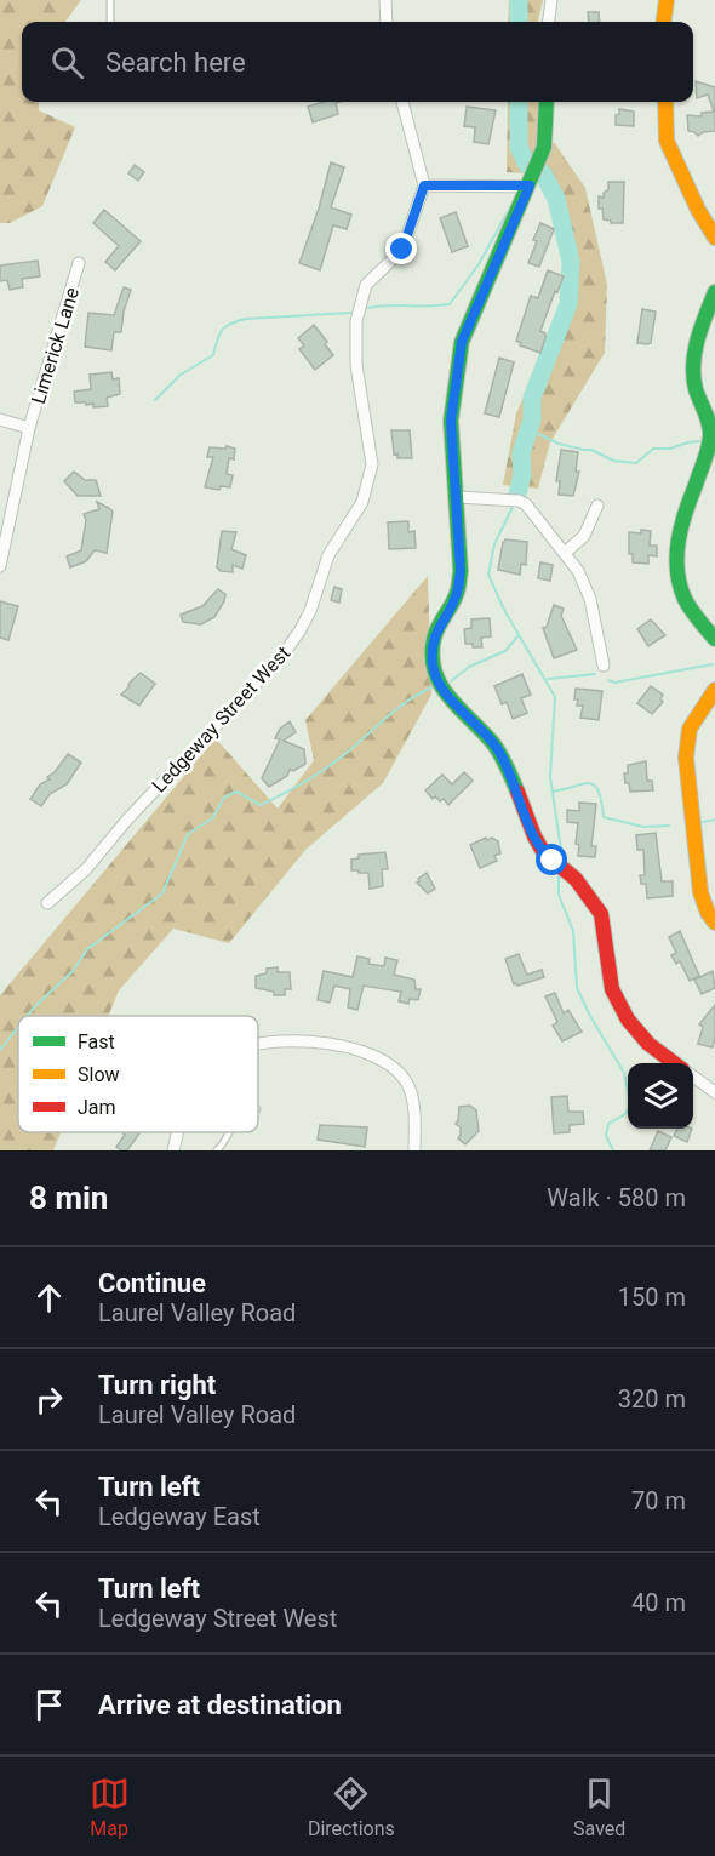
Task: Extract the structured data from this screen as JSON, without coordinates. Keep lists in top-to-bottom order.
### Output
{
  "streets": {
    "street": ["Limerick Lane", "Ledgeway Street West"]
  },
  "legend": ["Fast", "Slow", "Jam"],
  "page": {
    "search": "Search here",
    "heading": ["8 min", "Walk · 580 m"],
    "list": [
      ["Continue", "Laurel Valley Road", "150 m"],
      ["Turn right", "Laurel Valley Road", "320 m"],
      ["Turn left", "Ledgeway East", "70 m"],
      ["Turn left", "Ledgeway Street West", "40 m"],
      "Arrive at destination"
    ],
    "nav": ["Map", "Directions", "Saved"]
  }
}
